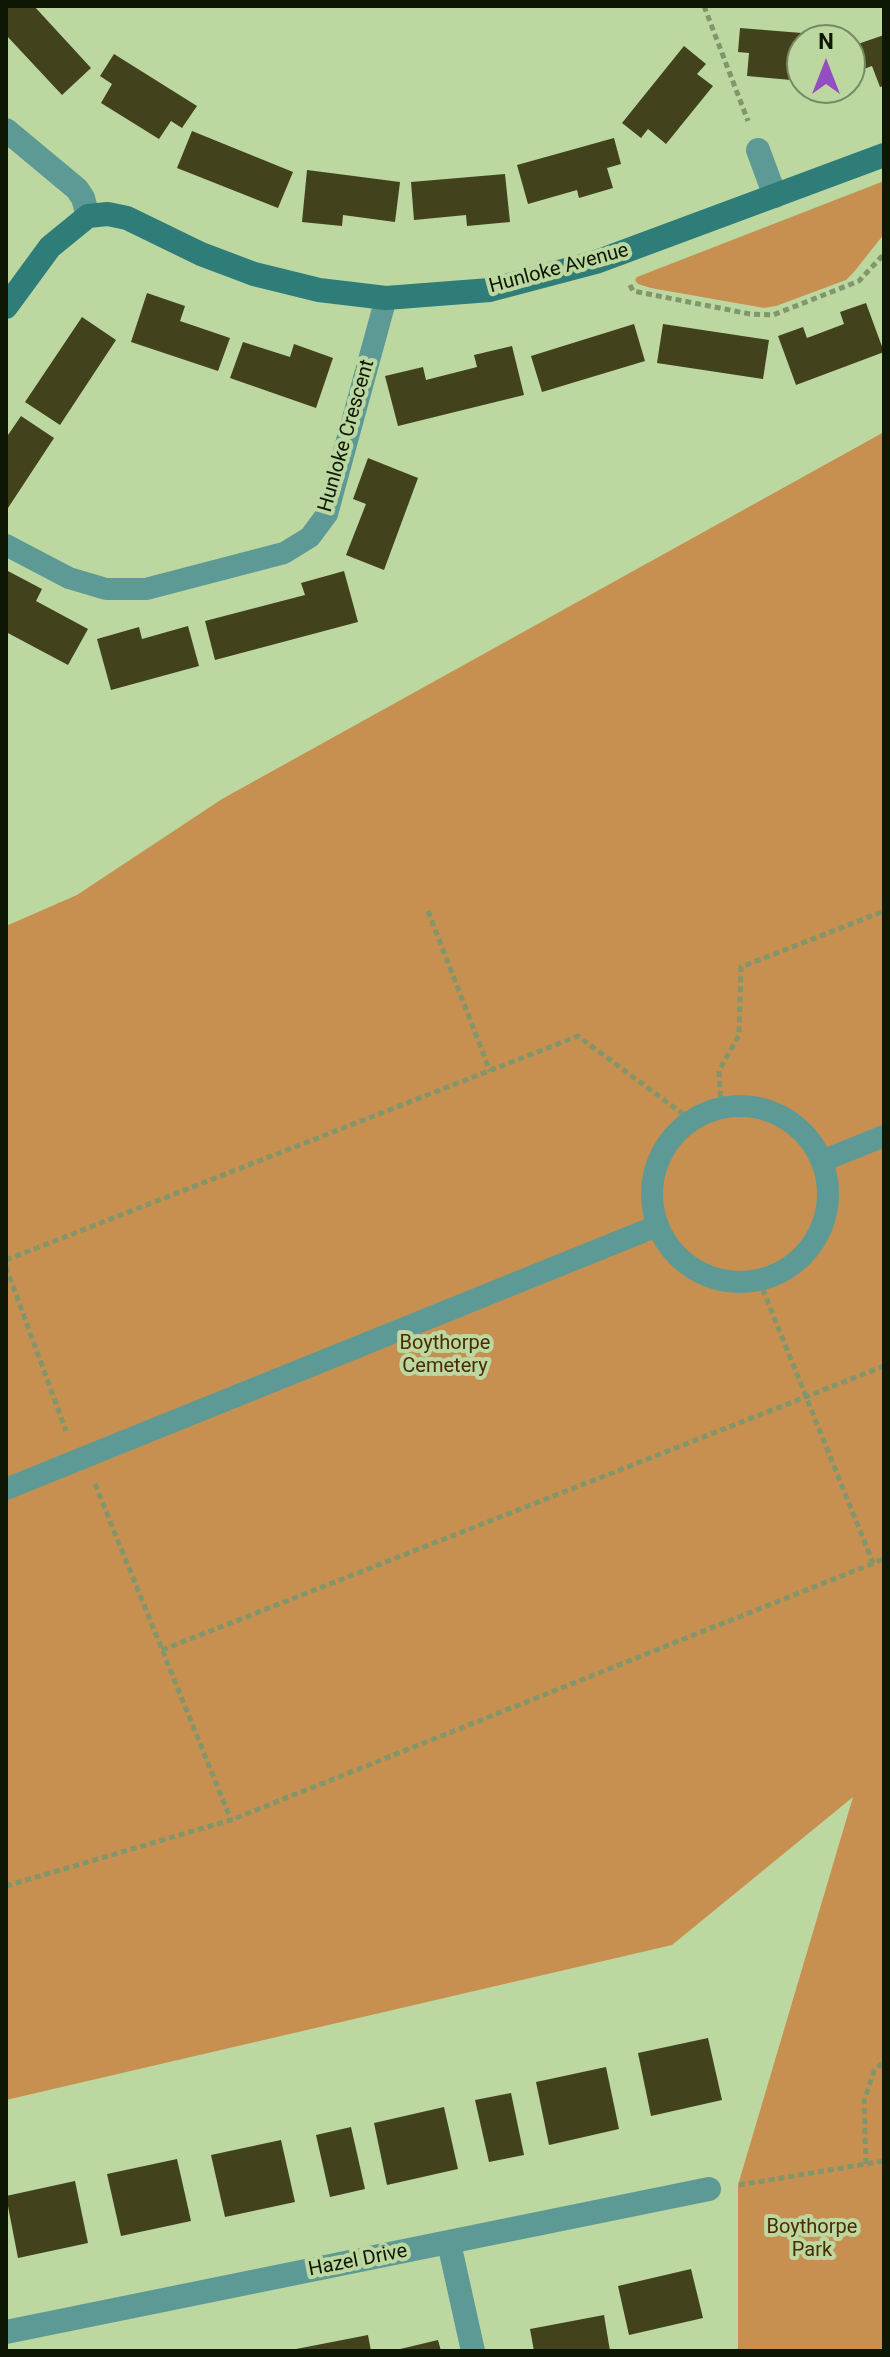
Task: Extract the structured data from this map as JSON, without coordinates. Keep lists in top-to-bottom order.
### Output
{
  "streets": {
    "street": ["Hunloke Avenue", "Hazel Drive"],
    "lane": ["Hunloke Crescent"]
  },
  "crossings": [
    ["Hunloke Avenue", "Hunloke Crescent"]
  ],
  "parks": ["Boythorpe Cemetery", "Boythorpe Park"],
  "north": "top"
}
